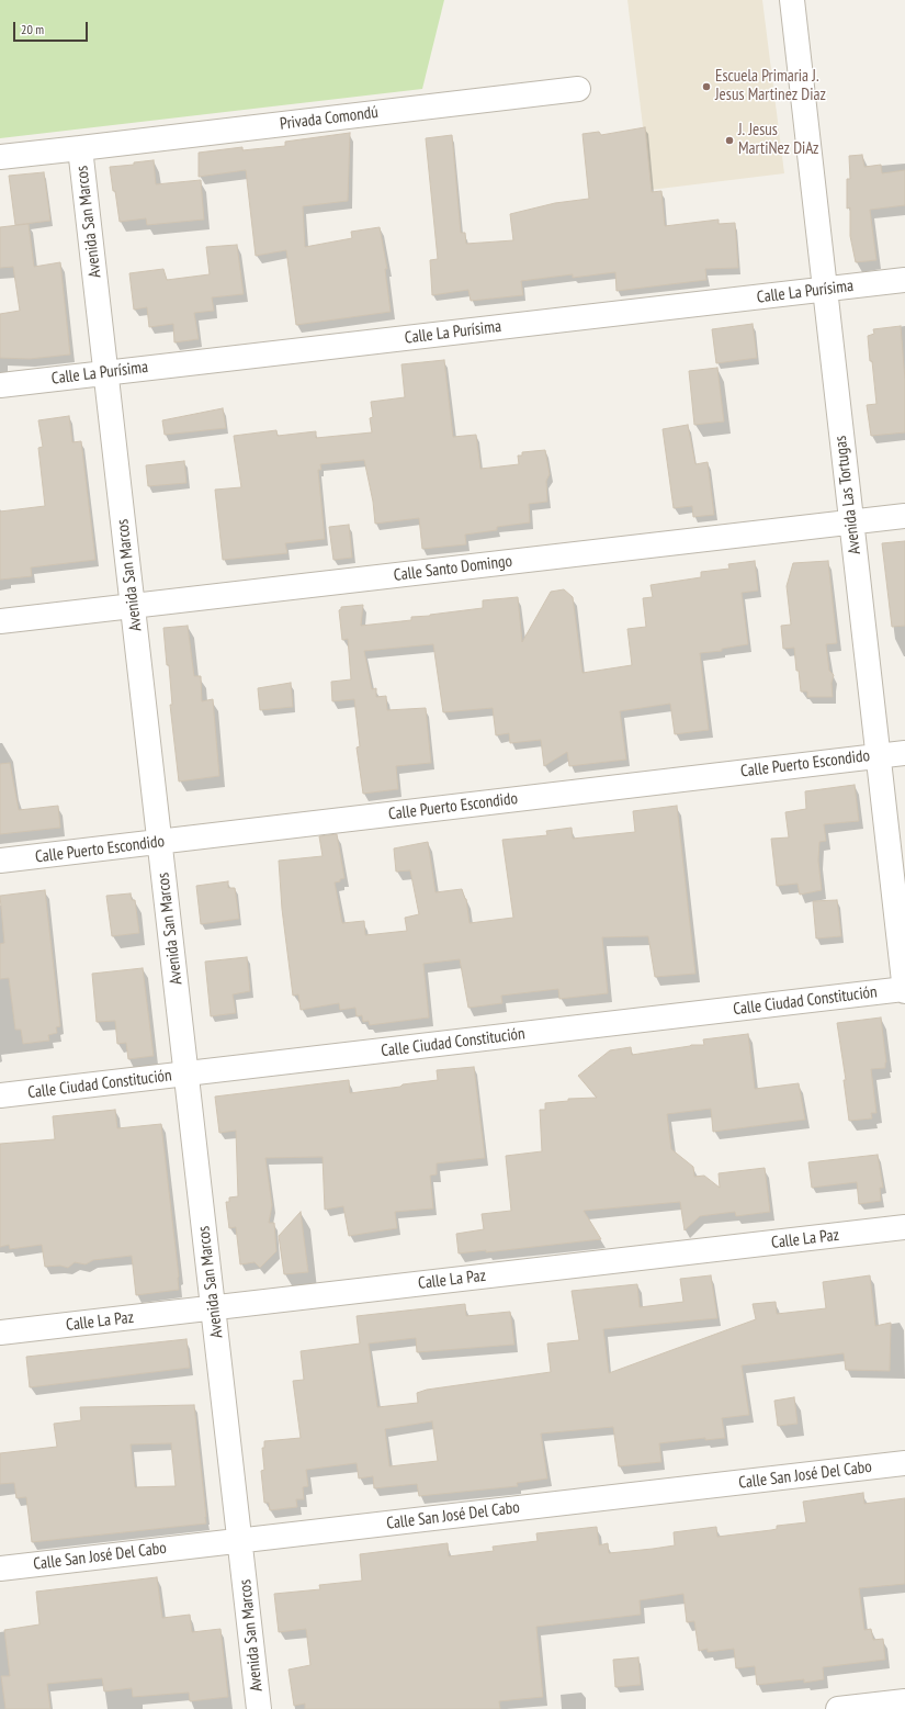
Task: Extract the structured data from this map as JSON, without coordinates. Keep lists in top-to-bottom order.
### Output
{
  "streets": {
    "street": [
      "Privada Comondú",
      "Avenida San Marcos",
      "Calle La Purísima",
      "Avenida Las Tortugas",
      "Calle Santo Domingo",
      "Calle Puerto Escondido",
      "Calle Ciudad Constitución",
      "Calle La Paz",
      "Calle San José Del Cabo"
    ]
  },
  "crossings": [
    ["Privada Comondú", "Avenida San Marcos"],
    ["Avenida San Marcos", "Calle La Purísima"],
    ["Avenida San Marcos", "Calle Santo Domingo"],
    ["Avenida San Marcos", "Calle Puerto Escondido"],
    ["Avenida San Marcos", "Calle Ciudad Constitución"],
    ["Avenida San Marcos", "Calle La Paz"],
    ["Avenida San Marcos", "Calle San José Del Cabo"],
    ["Calle La Purísima", "Avenida Las Tortugas"],
    ["Avenida Las Tortugas", "Calle Santo Domingo"],
    ["Avenida Las Tortugas", "Calle Puerto Escondido"],
    ["Avenida Las Tortugas", "Calle Ciudad Constitución"]
  ],
  "places": ["Escuela Primaria J. Jesus Martinez Diaz", "J. Jesus MartiNez DiAz"],
  "scale_bar": "20 m"
}
